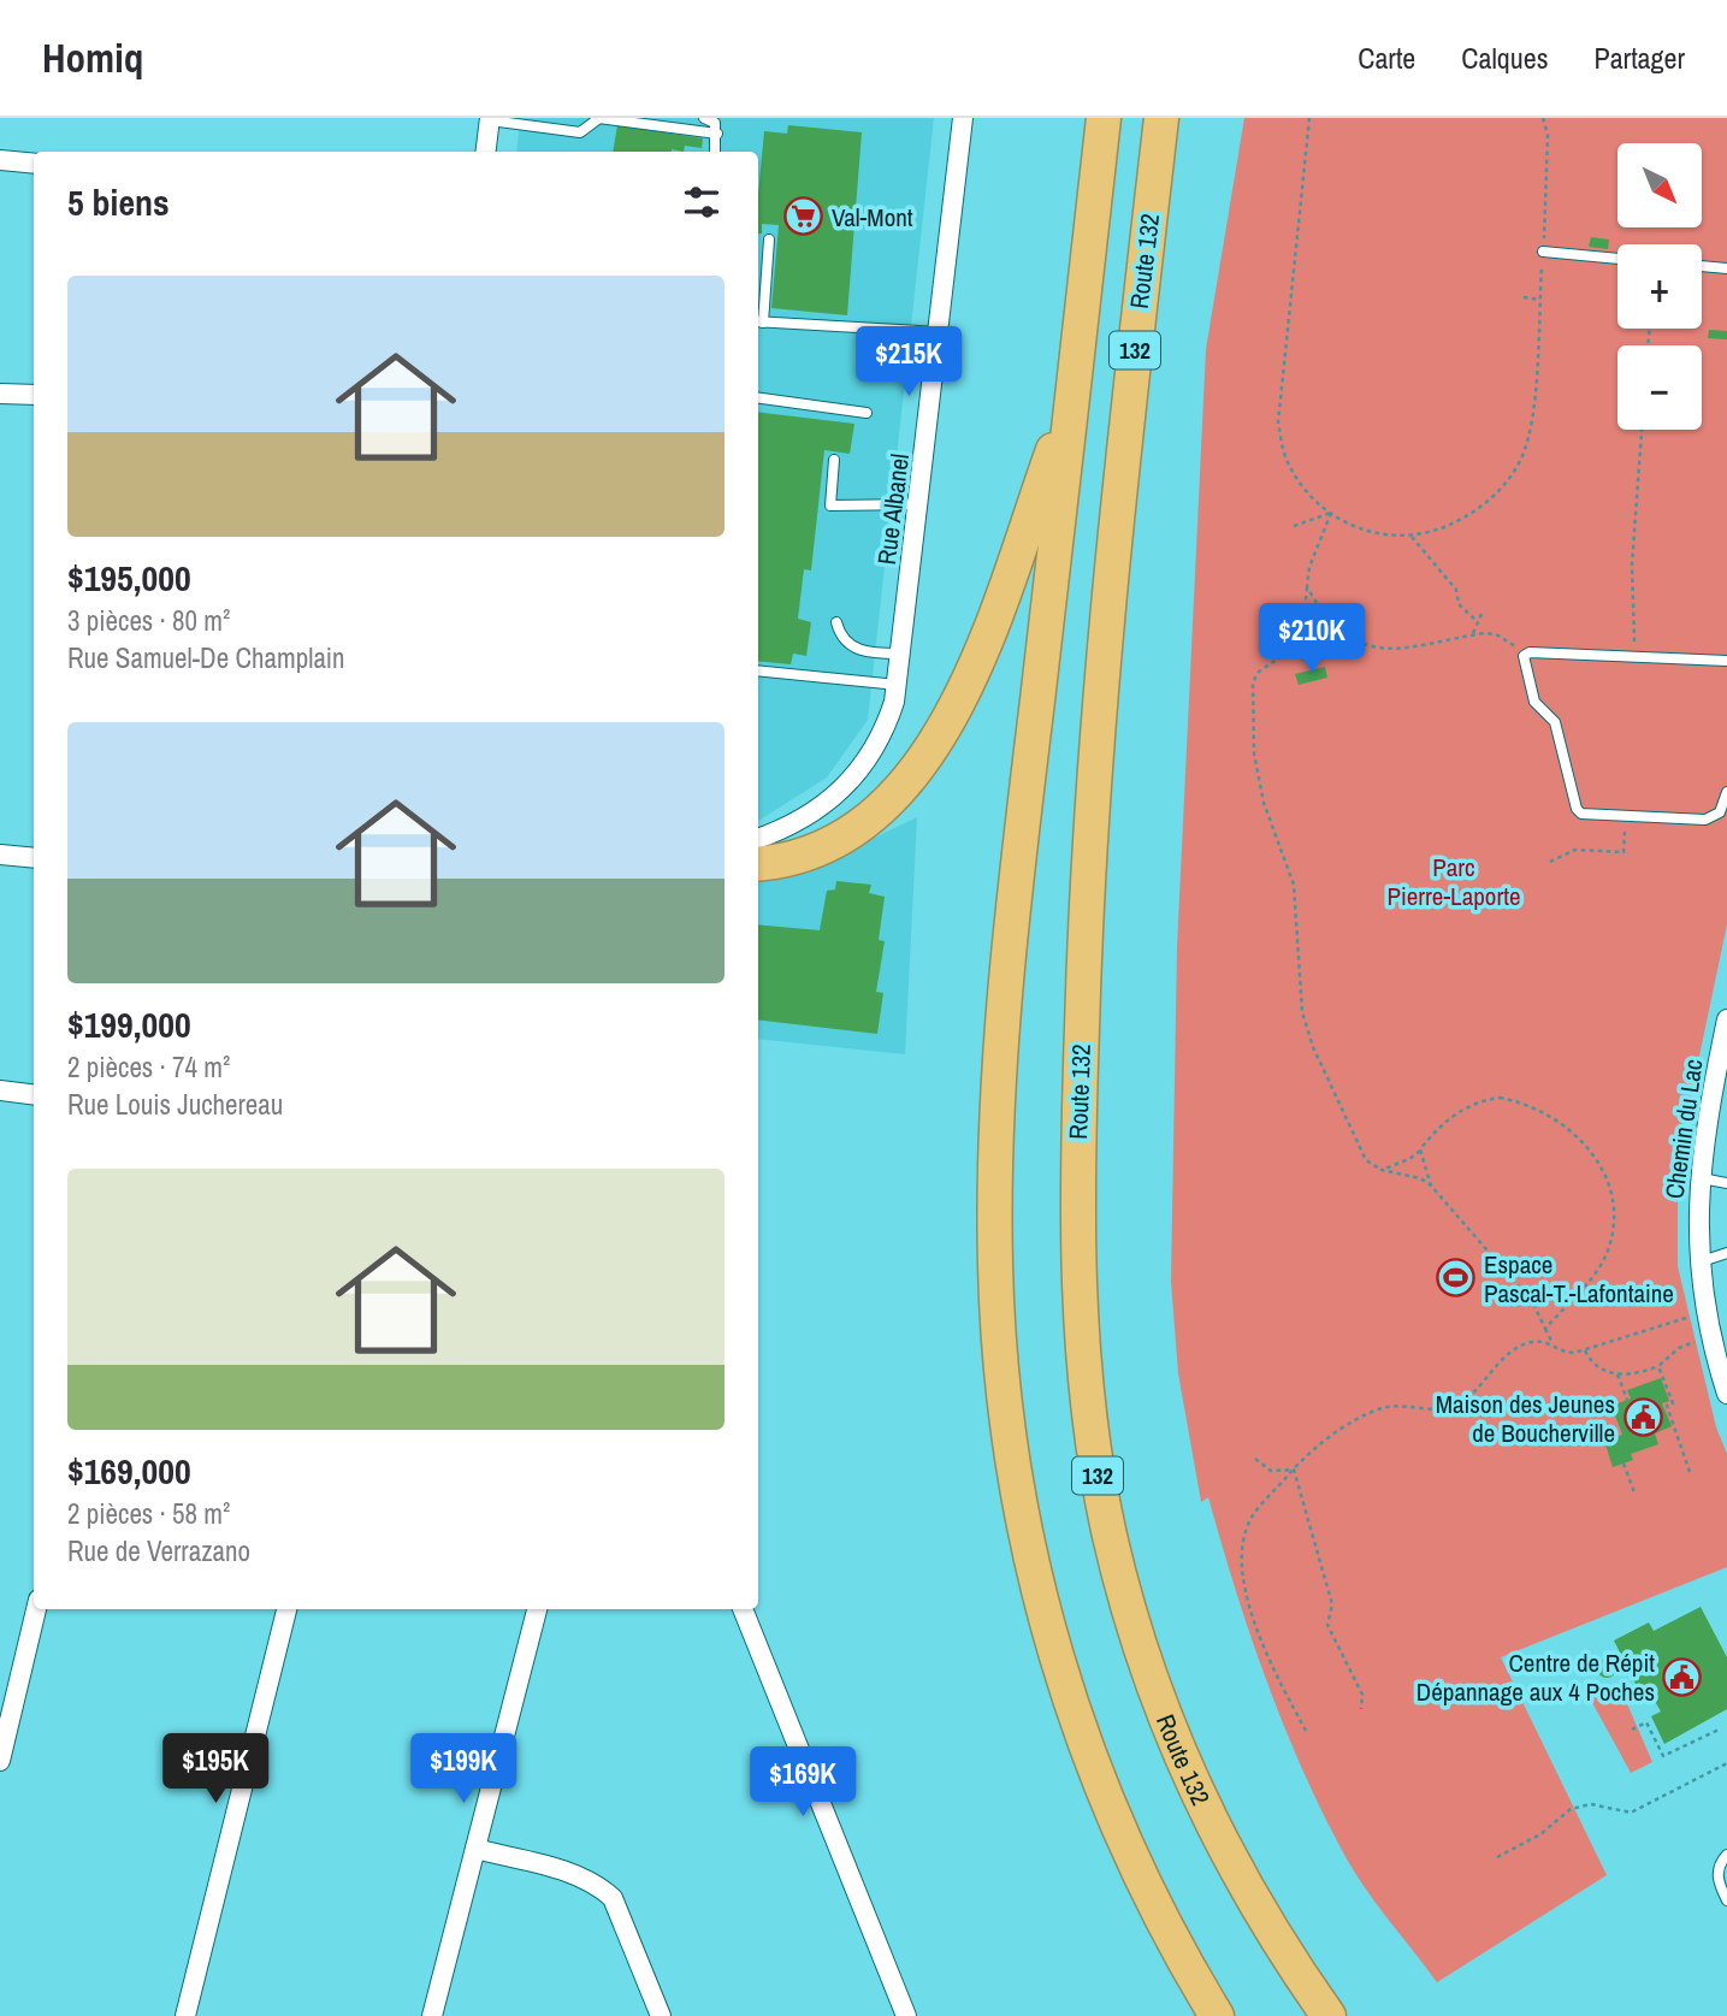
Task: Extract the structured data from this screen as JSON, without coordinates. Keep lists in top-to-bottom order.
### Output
{
  "streets": {
    "highway": ["Route 132", "132"],
    "street": ["Rue Albanel", "Chemin du Lac"]
  },
  "parks": ["Parc Pierre-Laporte"],
  "places": {
    "supermarket": ["Val-Mont"],
    "sports": ["Espace Pascal-T.-Lafontaine"],
    "public building": ["Maison des Jeunes de Boucherville", "Centre de Répit Dépannage aux 4 Poches"]
  },
  "north": "bottom right",
  "page": {
    "header": "Homiq",
    "nav": ["Carte", "Calques", "Partager"],
    "map_buttons": ["+", "−"],
    "heading": "5 biens",
    "list": [
      {
        "name": "$195,000",
        "note": "3 pièces · 80 m² · Rue Samuel-De Champlain"
      },
      {
        "name": "$199,000",
        "note": "2 pièces · 74 m² · Rue Louis Juchereau"
      },
      {
        "name": "$169,000",
        "note": "2 pièces · 58 m² · Rue de Verrazano"
      }
    ],
    "price": [
      "$215K",
      "$210K",
      "$195K",
      "$199K",
      "$169K"
    ]
  }
}
